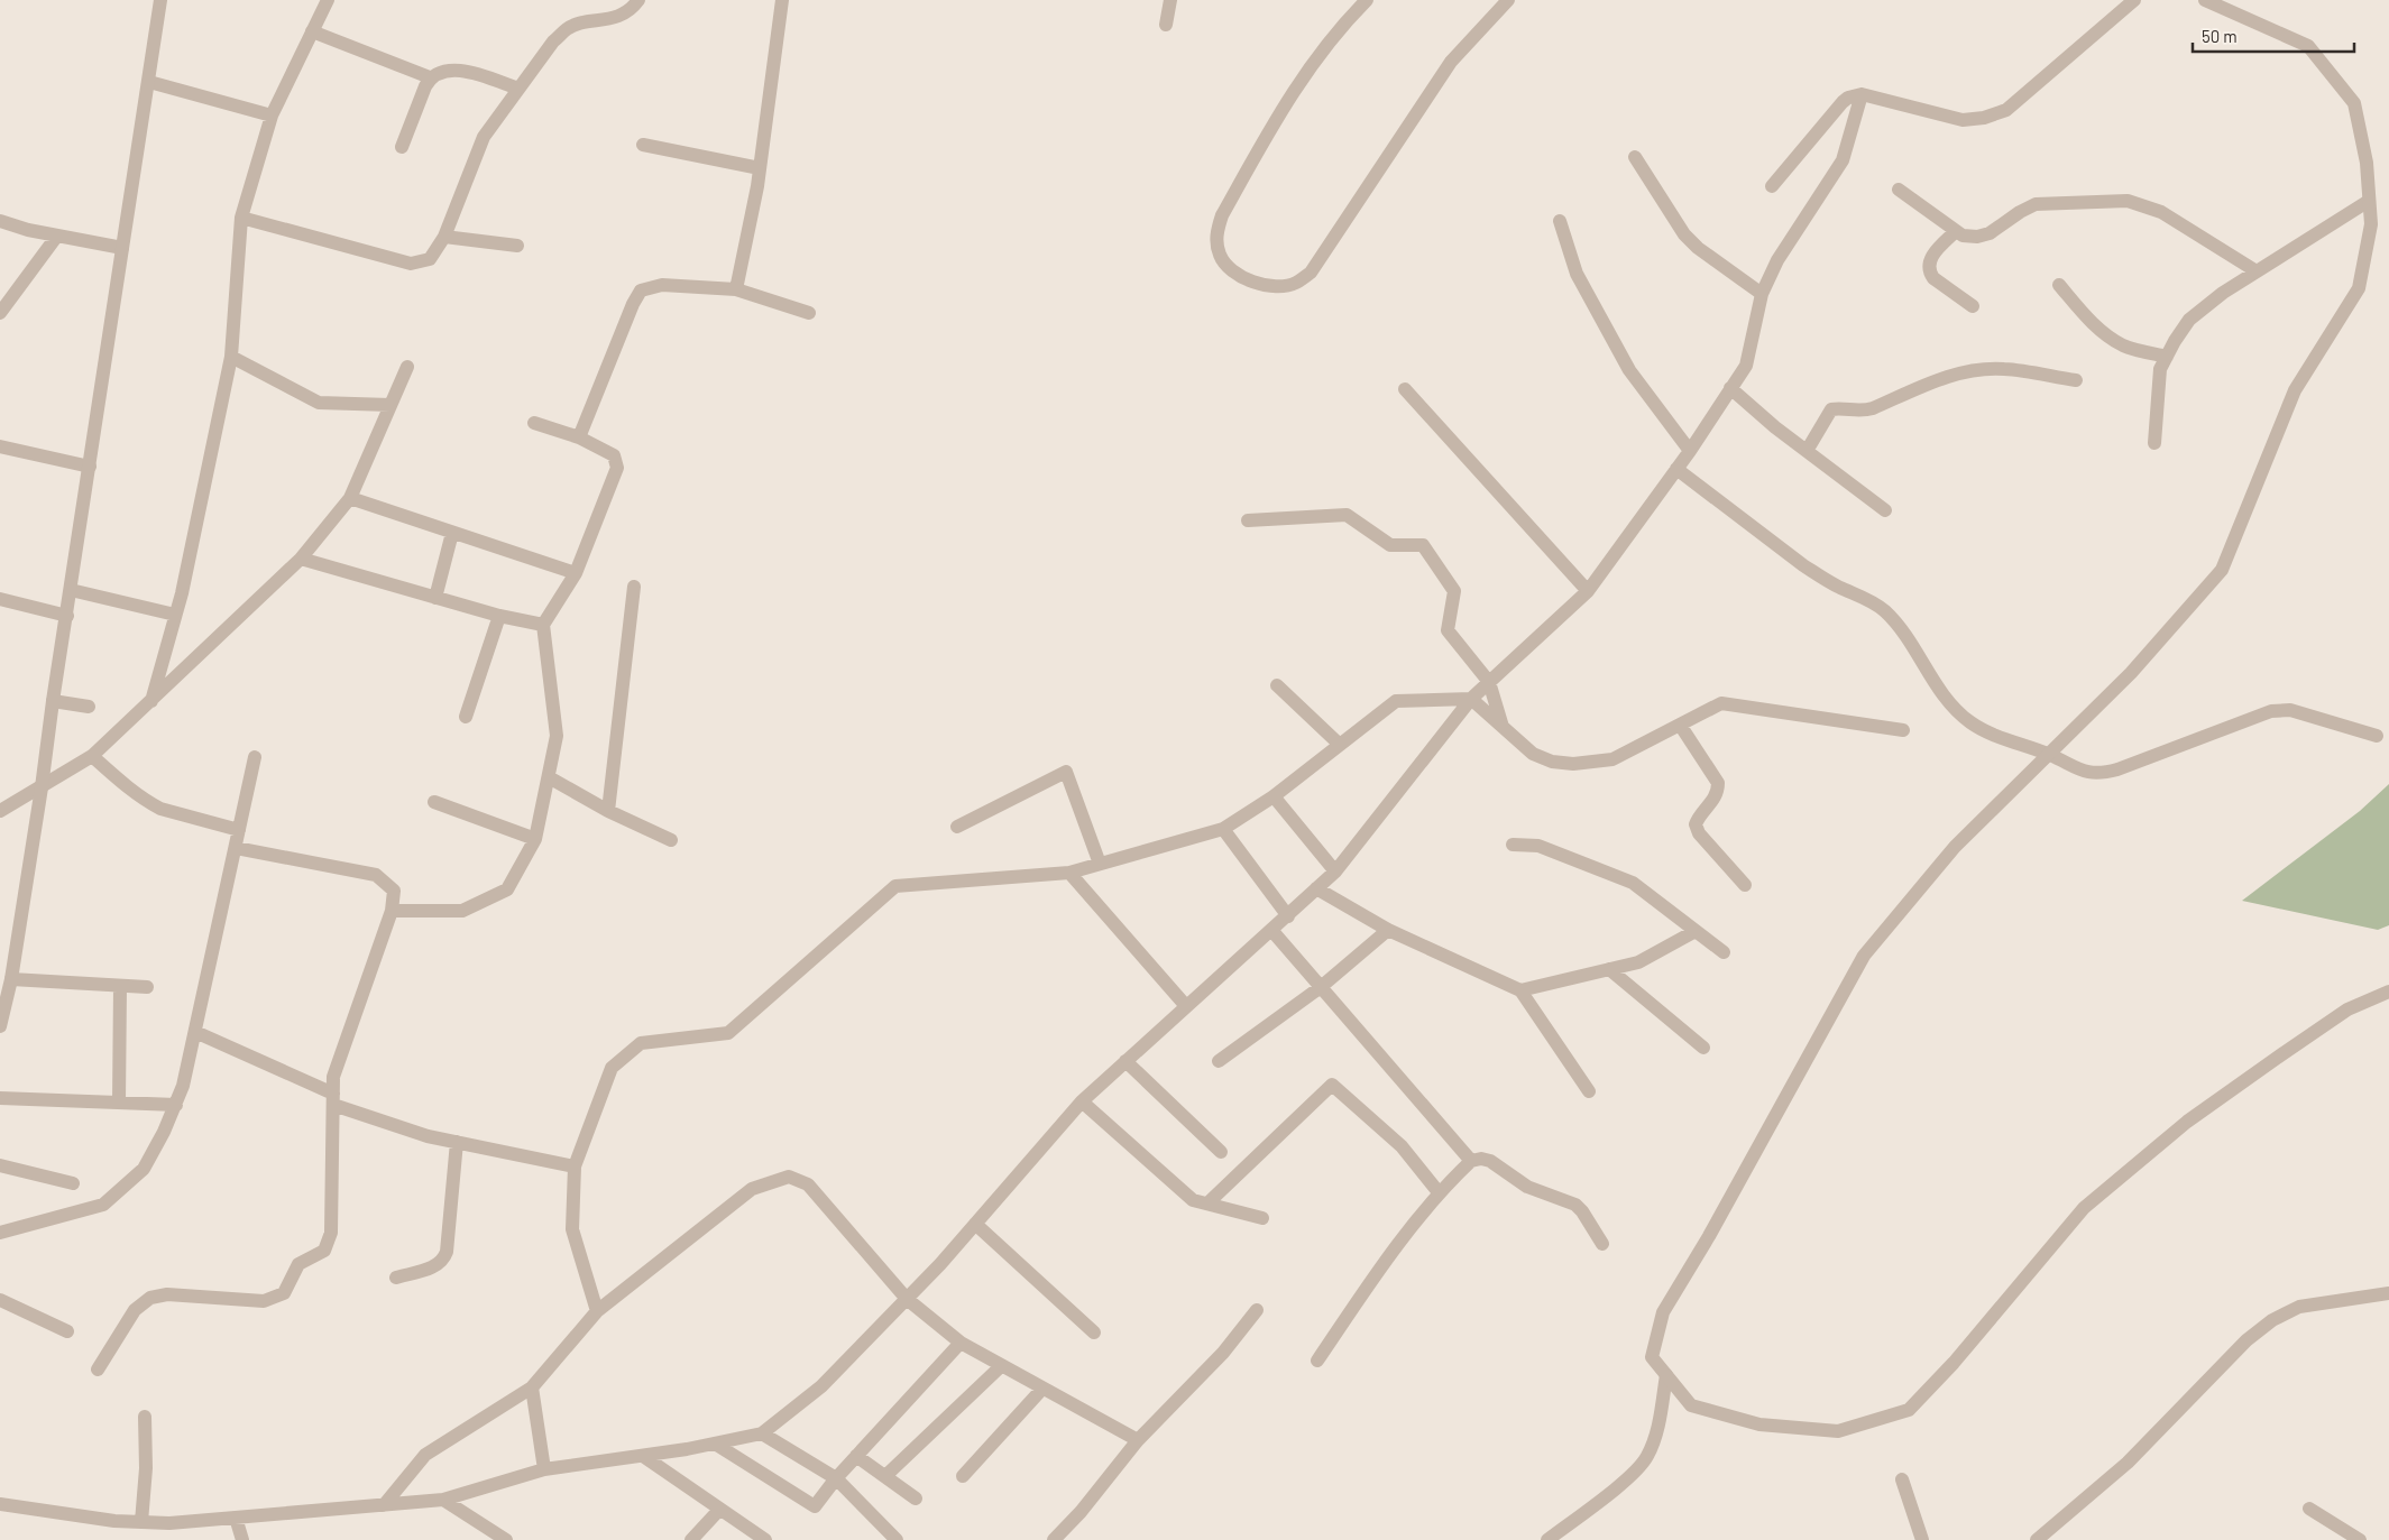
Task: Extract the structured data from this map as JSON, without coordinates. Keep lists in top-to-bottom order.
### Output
{
  "scale_bar": "50 m"
}
